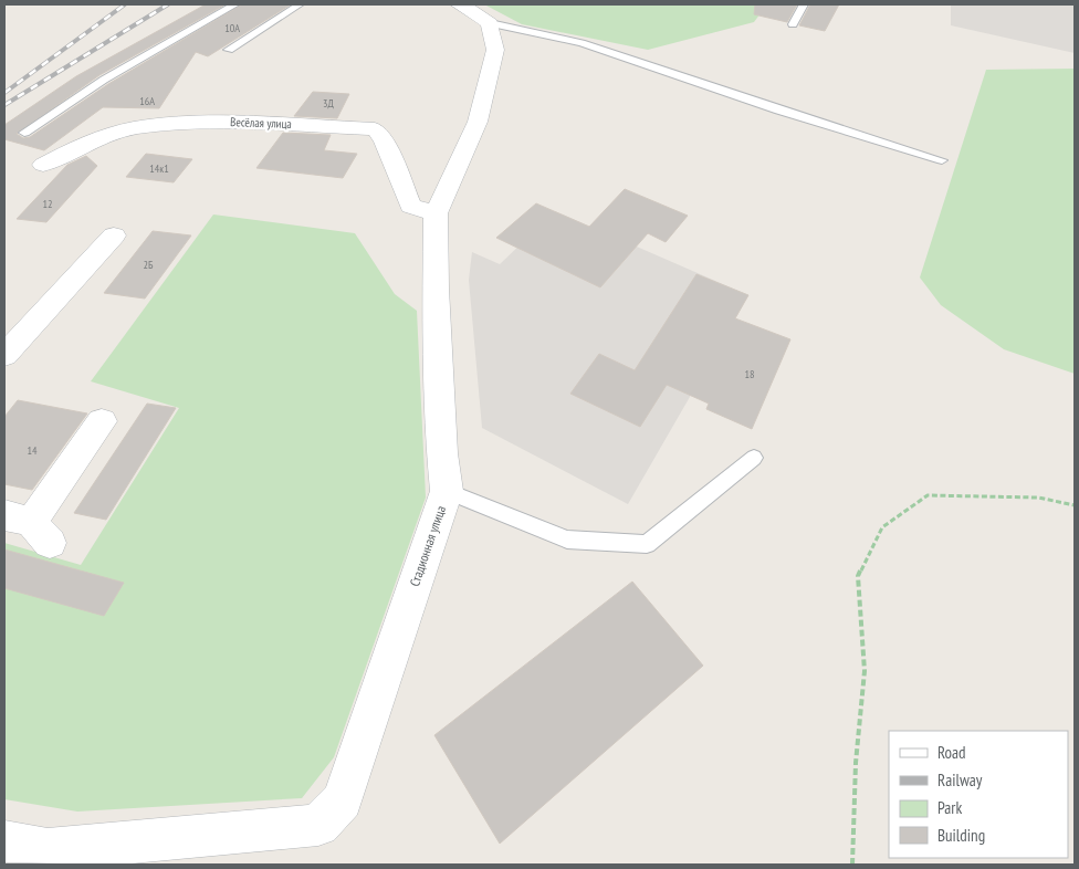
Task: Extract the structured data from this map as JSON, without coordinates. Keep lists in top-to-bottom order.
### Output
{
  "streets": {
    "street": ["Весёлая улица", "Стадионная улица"]
  },
  "crossings": [
    ["Весёлая улица", "Стадионная улица"]
  ],
  "house_numbers": [
    "10А",
    "16А",
    "3Д",
    "14к1",
    "12",
    "2Б",
    "18",
    "14"
  ],
  "legend": [
    "Road",
    "Railway",
    "Park",
    "Building"
  ]
}
